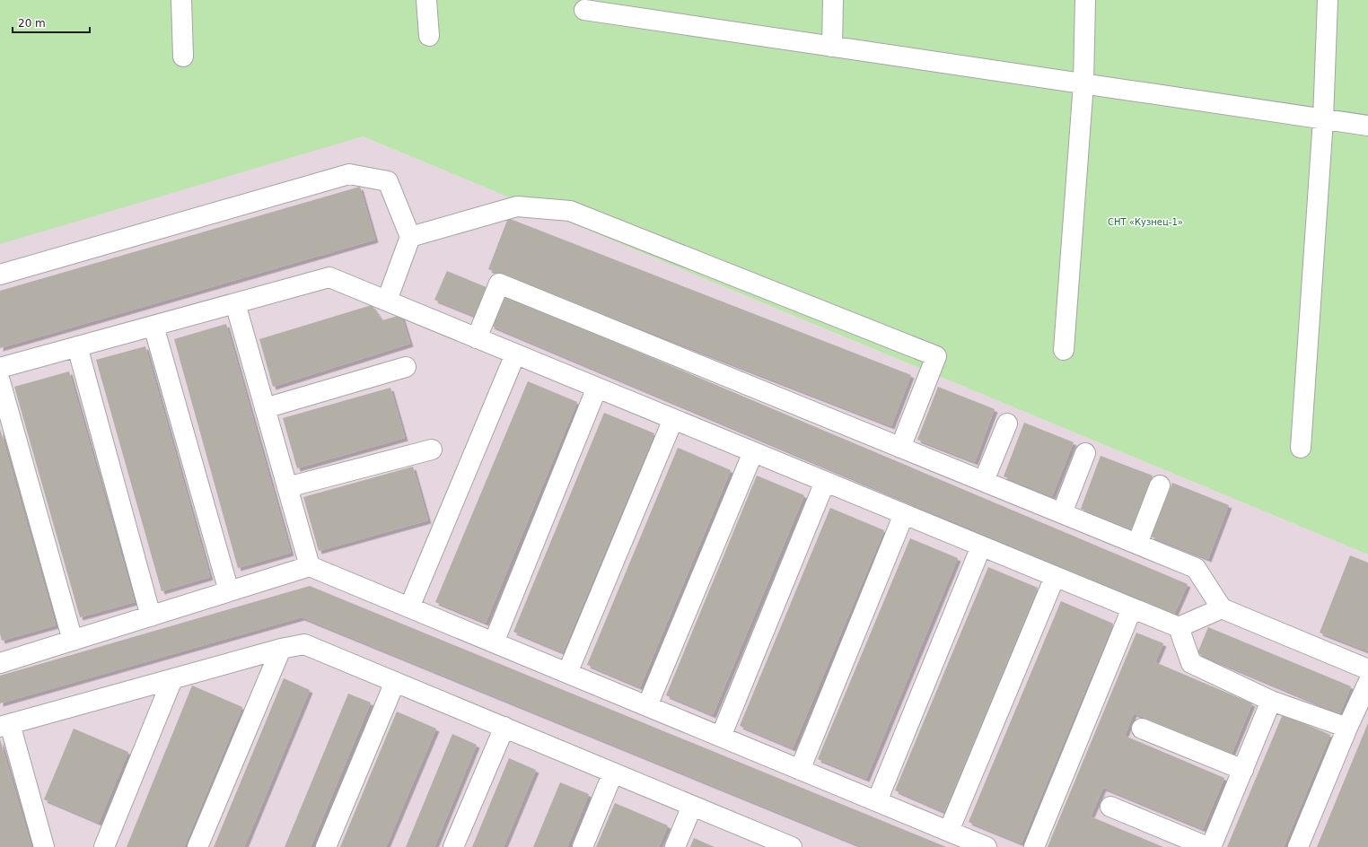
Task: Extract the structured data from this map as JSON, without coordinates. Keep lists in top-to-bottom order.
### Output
{
  "parks": ["СНТ «Кузнец-1»"],
  "scale_bar": "20 m"
}
